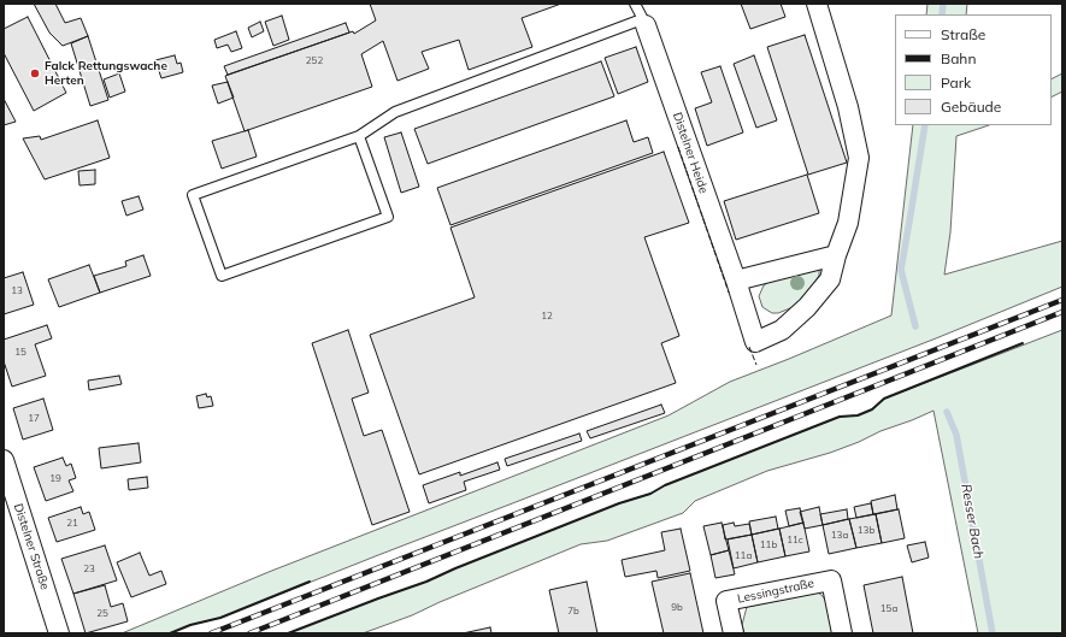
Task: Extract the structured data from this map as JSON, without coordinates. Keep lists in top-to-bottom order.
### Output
{
  "streets": {
    "street": ["Distelner Heide", "Distelner Straße", "Lessingstraße"]
  },
  "water": ["Resser Bach"],
  "places": ["Falck Rettungswache Herten"],
  "house_numbers": [
    "252",
    "13",
    "12",
    "15",
    "17",
    "19",
    "21",
    "13b",
    "13a",
    "11c",
    "11b",
    "11a",
    "23",
    "9b",
    "15a",
    "7b",
    "25"
  ],
  "legend": [
    "Straße",
    "Bahn",
    "Park",
    "Gebäude"
  ]
}
